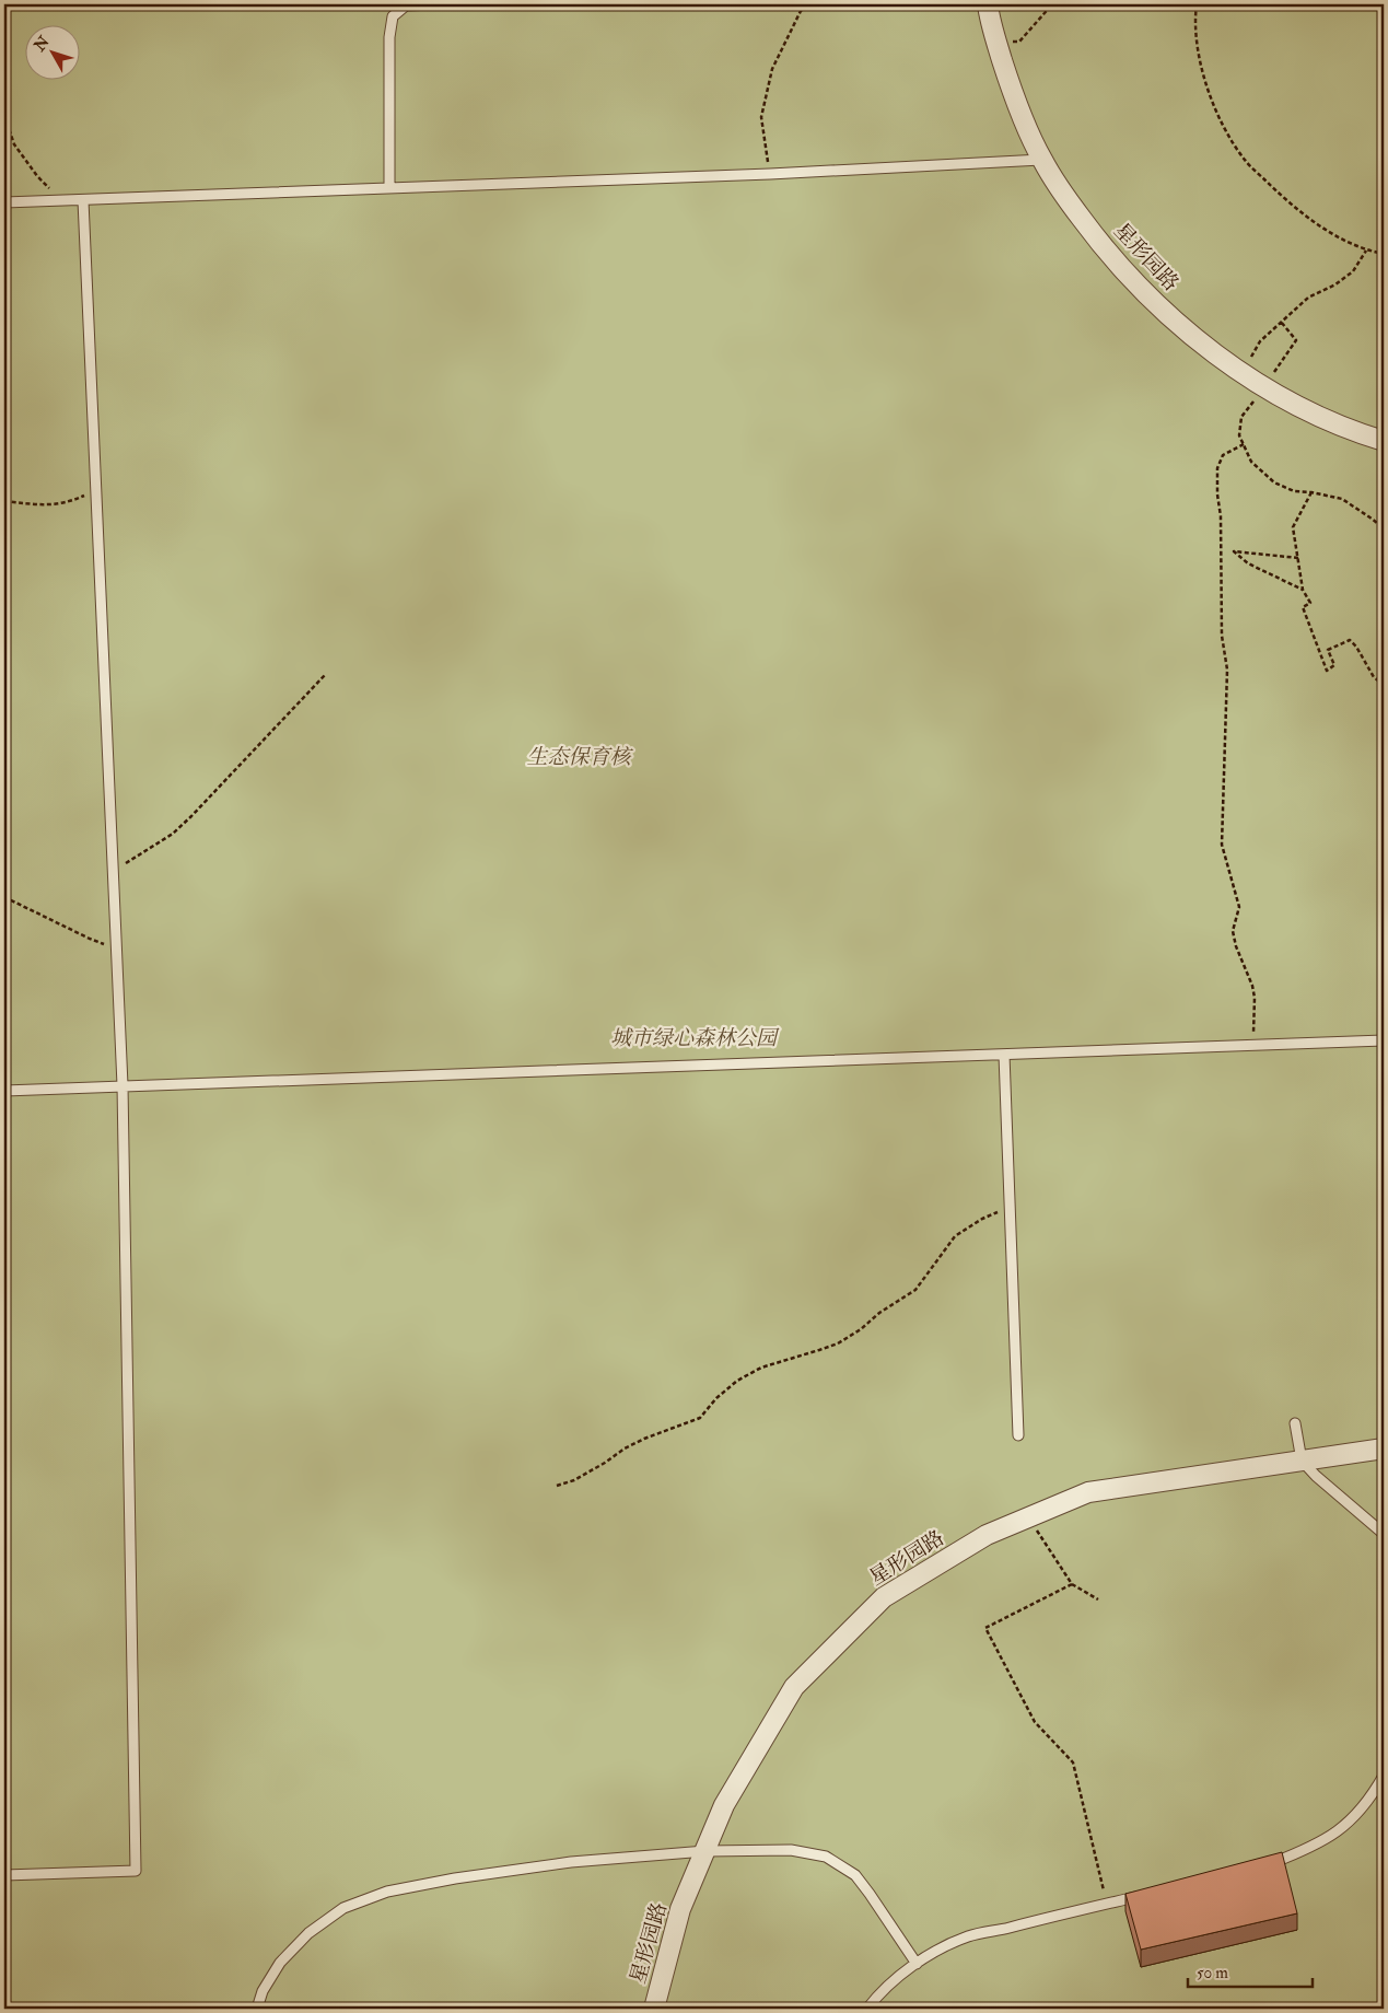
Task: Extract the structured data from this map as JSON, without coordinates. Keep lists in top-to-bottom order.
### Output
{
  "streets": {
    "street": ["星形园路"]
  },
  "parks": ["生态保育核", "城市绿心森林公园"],
  "scale_bar": "50 m",
  "north": "top left"
}
